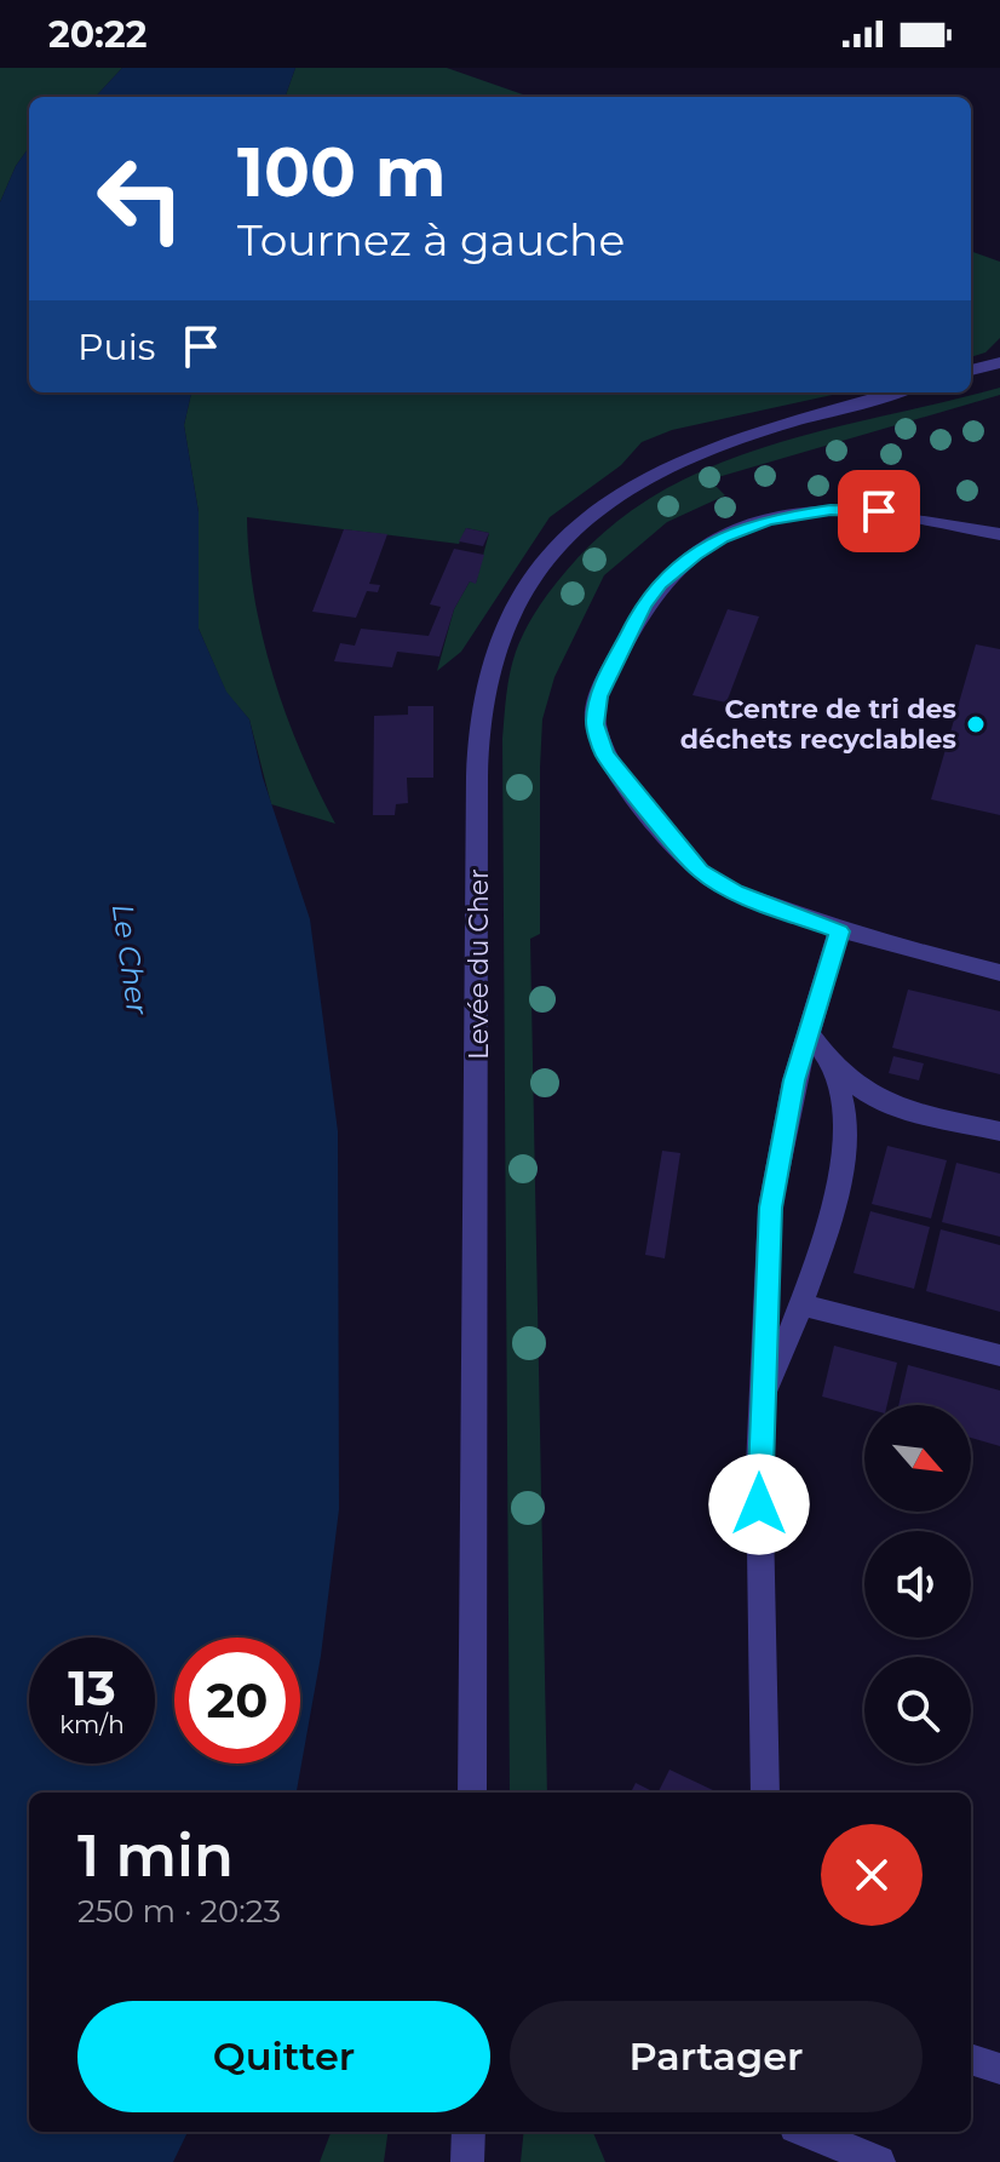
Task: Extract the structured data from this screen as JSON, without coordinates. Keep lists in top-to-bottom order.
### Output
{
  "streets": {
    "street": ["Levée du Cher"]
  },
  "water": ["Le Cher"],
  "places": ["Centre de tri des déchets recyclables"],
  "north": "bottom right",
  "page": {
    "status": "20:22",
    "turn": ["100 m", "Tournez à gauche"],
    "then": "Puis",
    "speed": "13 km/h",
    "limit": "20",
    "heading": ["1 min", "250 m · 20:23"],
    "buttons": ["Quitter", "Partager"]
  }
}
